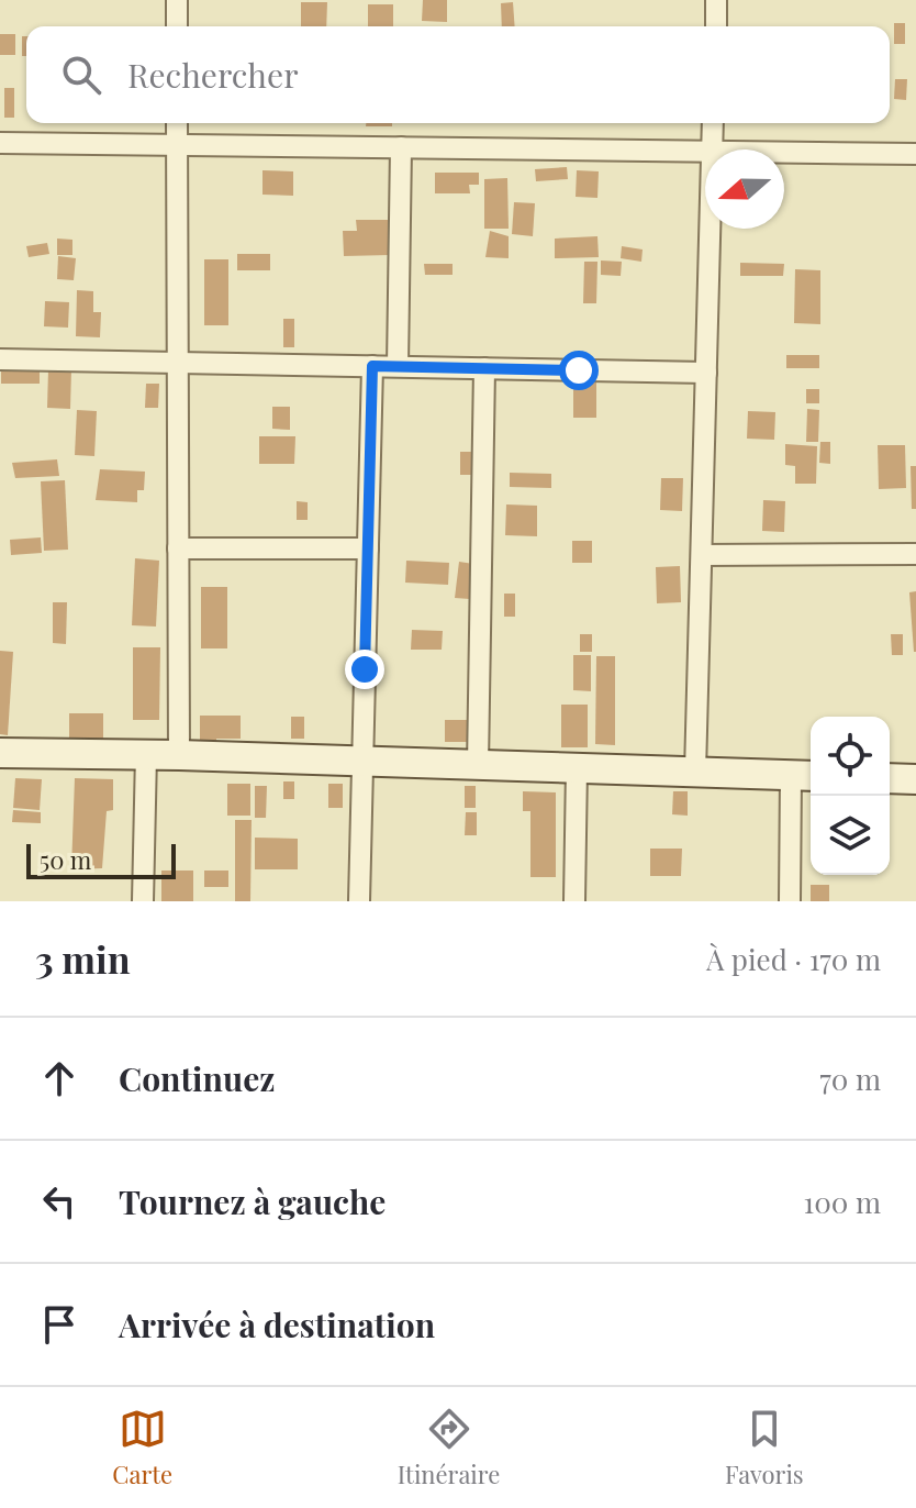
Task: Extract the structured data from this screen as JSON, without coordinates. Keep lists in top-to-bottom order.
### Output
{
  "scale_bar": "50 m",
  "north": "left",
  "page": {
    "search": "Rechercher",
    "scale": "50 m",
    "heading": ["3 min", "À pied · 170 m"],
    "list": [
      ["Continuez", "70 m"],
      ["Tournez à gauche", "100 m"],
      "Arrivée à destination"
    ],
    "nav": ["Carte", "Itinéraire", "Favoris"]
  }
}
